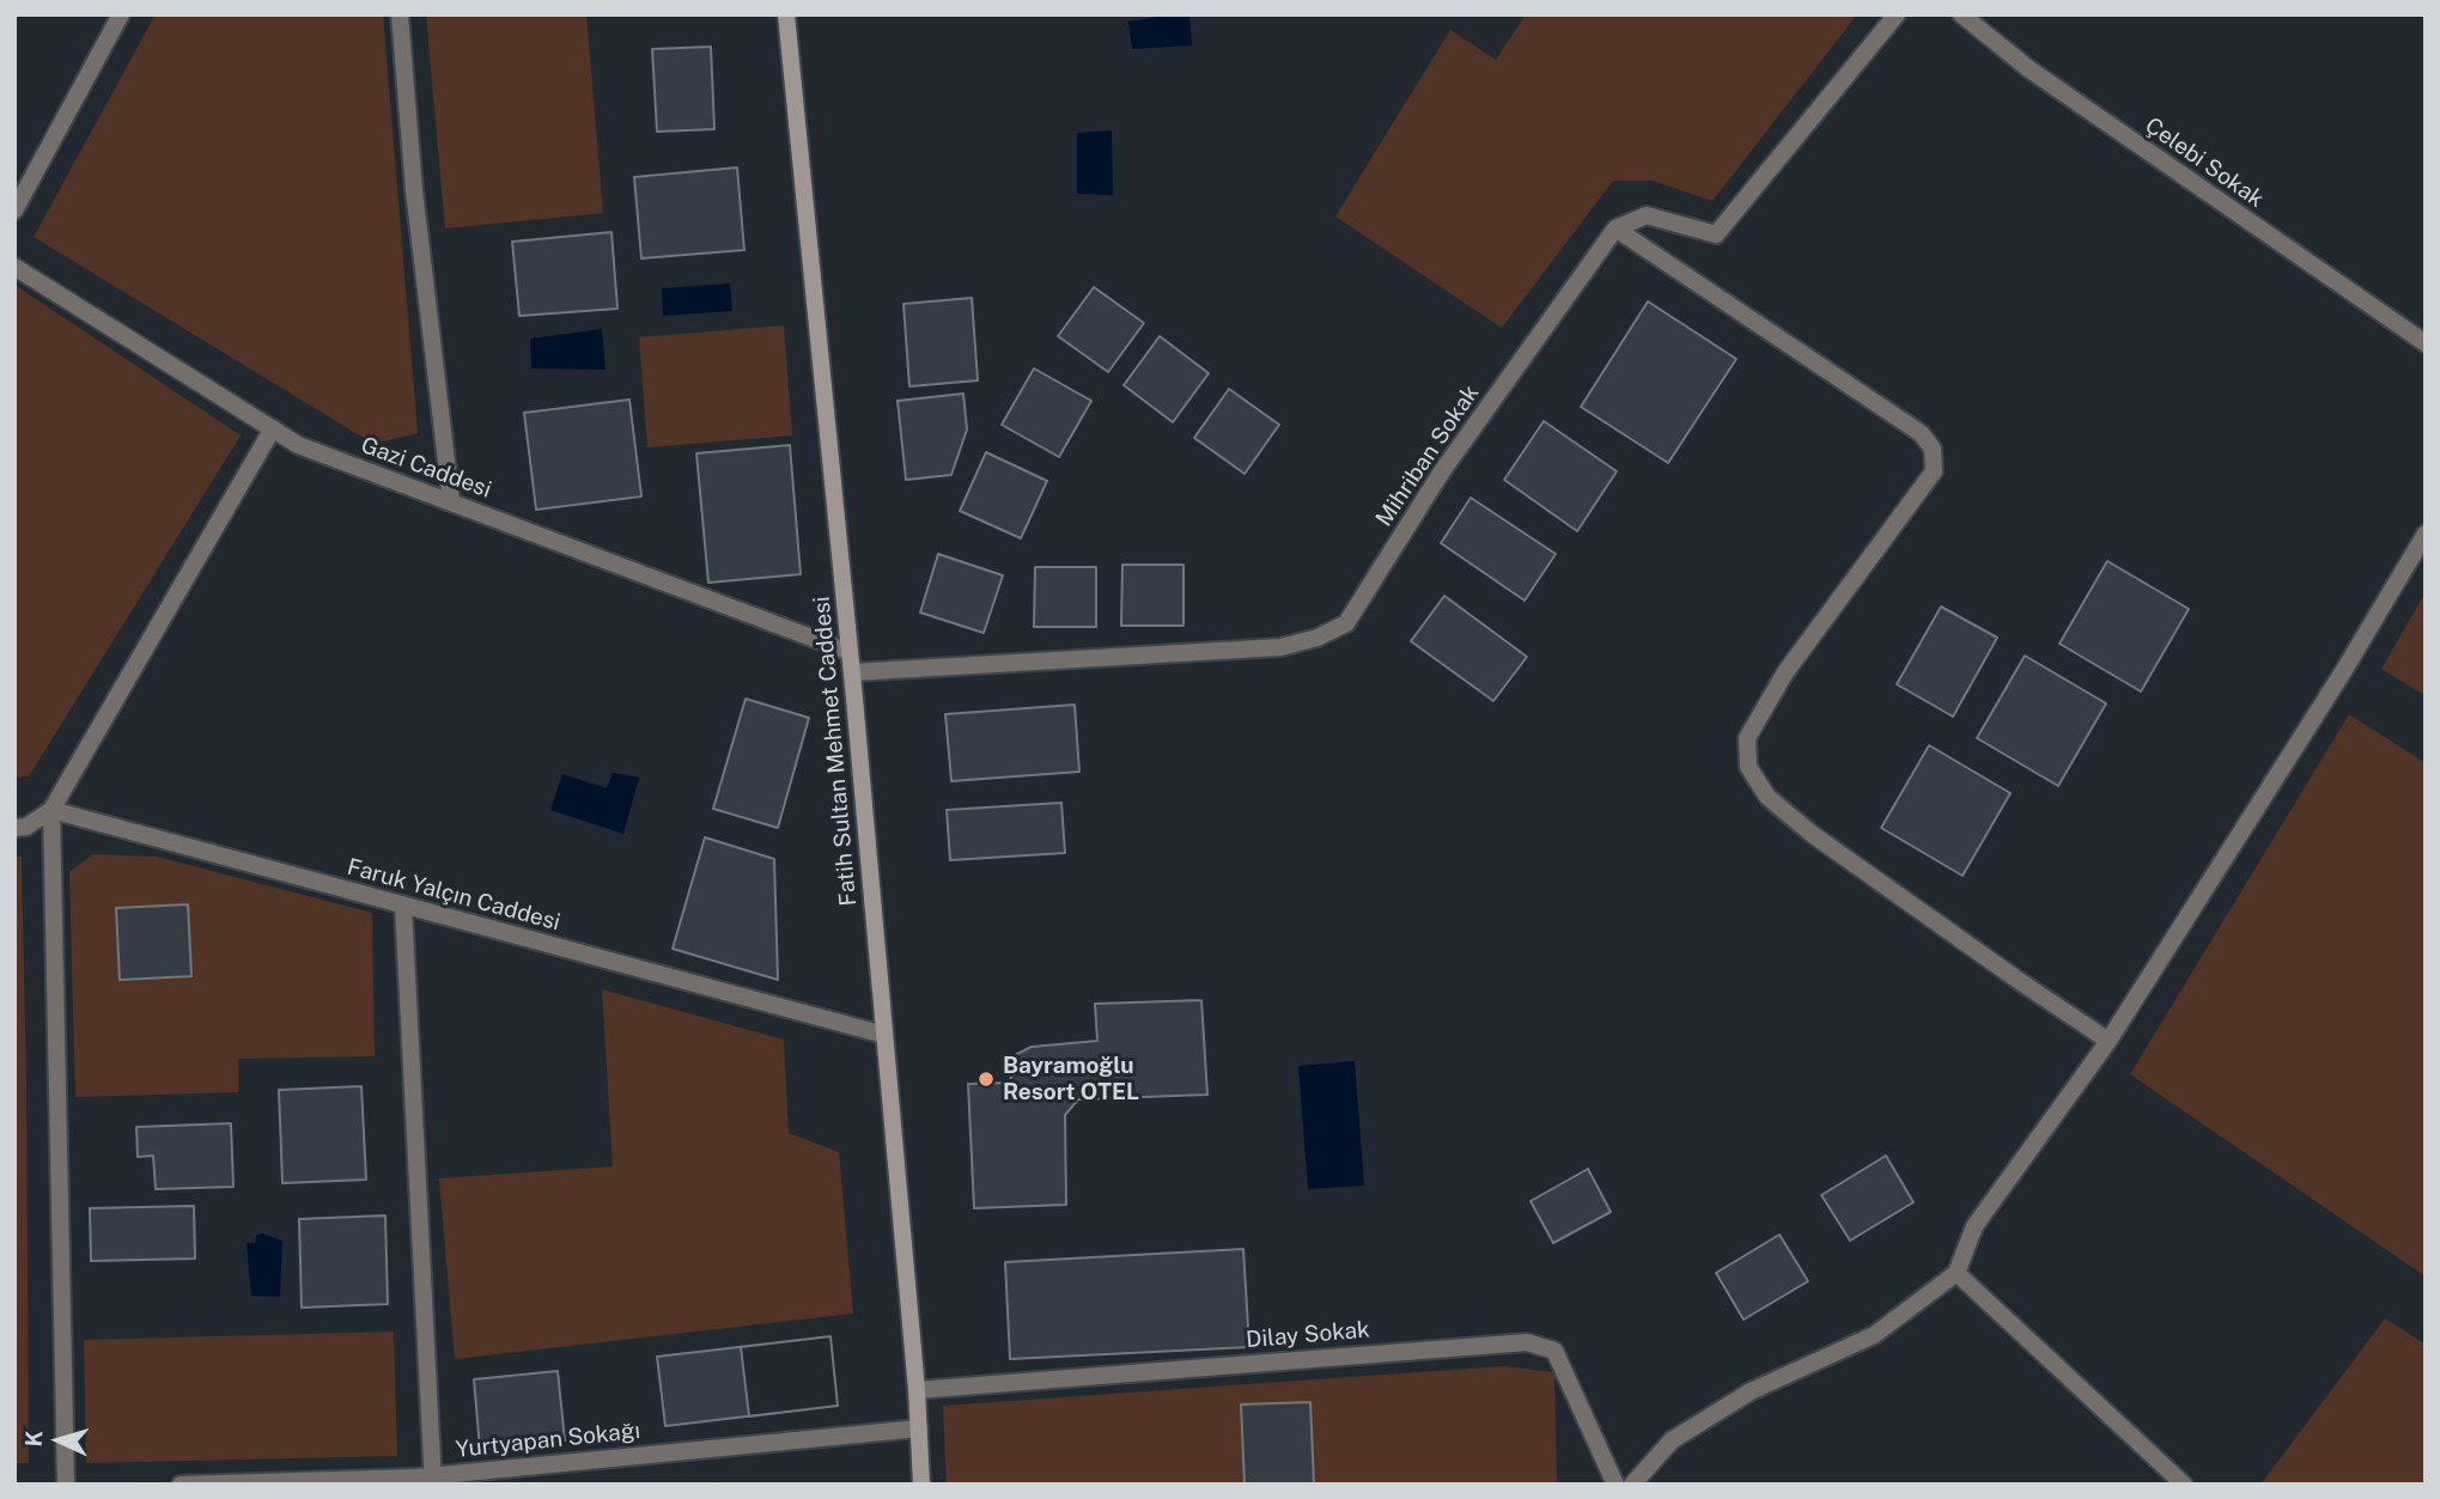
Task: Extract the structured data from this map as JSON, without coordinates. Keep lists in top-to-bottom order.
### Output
{
  "streets": {
    "street": [
      "Çelebi Sokak",
      "Mihriban Sokak",
      "Gazi Caddesi",
      "Fatih Sultan Mehmet Caddesi",
      "Faruk Yalçın Caddesi",
      "Dilay Sokak",
      "Yurtyapan Sokağı"
    ]
  },
  "crossings": [
    ["Mihriban Sokak", "Fatih Sultan Mehmet Caddesi"],
    ["Gazi Caddesi", "Fatih Sultan Mehmet Caddesi"],
    ["Fatih Sultan Mehmet Caddesi", "Faruk Yalçın Caddesi"],
    ["Fatih Sultan Mehmet Caddesi", "Dilay Sokak"],
    ["Fatih Sultan Mehmet Caddesi", "Yurtyapan Sokağı"]
  ],
  "places": ["Bayramoğlu Resort OTEL"],
  "north": "left"
}
